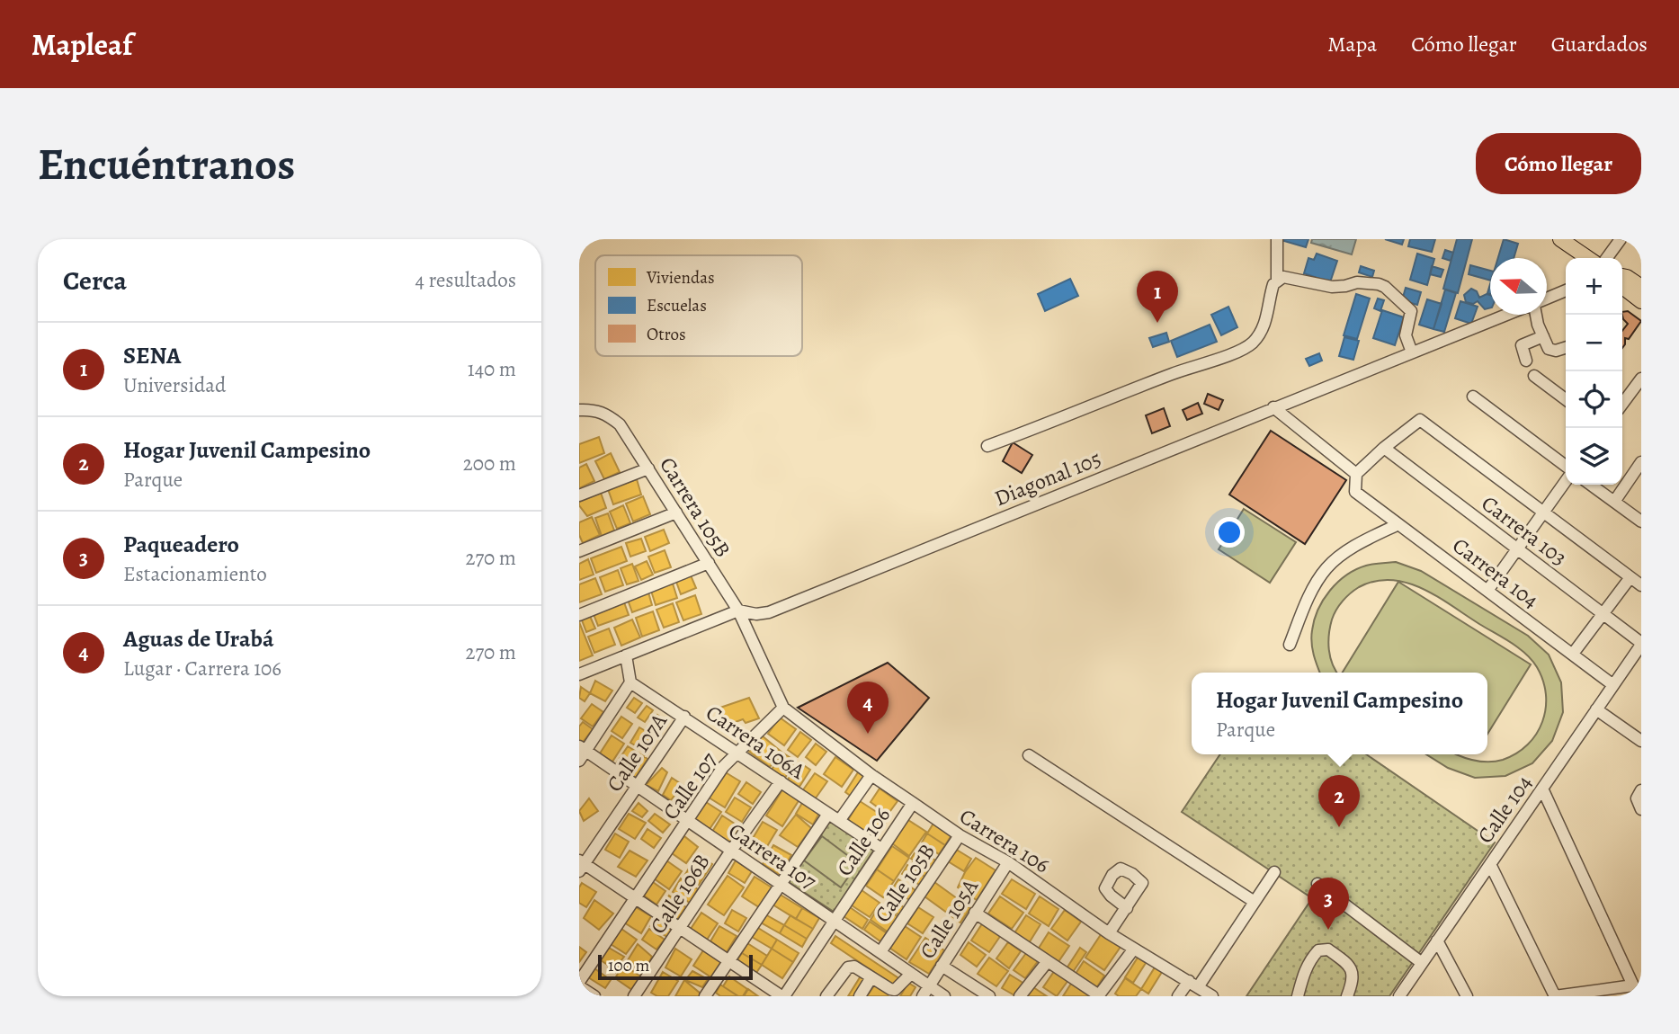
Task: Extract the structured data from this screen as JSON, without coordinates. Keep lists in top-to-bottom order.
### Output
{
  "streets": {
    "street": [
      "Diagonal 105",
      "Carrera 105B",
      "Carrera 103",
      "Carrera 104",
      "Carrera 106A",
      "Calle 107A",
      "Calle 107",
      "Calle 104",
      "Carrera 106",
      "Calle 106",
      "Carrera 107",
      "Calle 105B",
      "Calle 106B",
      "Calle 105A"
    ]
  },
  "crossings": [
    ["Diagonal 105", "Carrera 105B"],
    ["Carrera 103", "Calle 104"],
    ["Carrera 104", "Calle 104"],
    ["Carrera 106A", "Calle 107A"],
    ["Carrera 106A", "Calle 107"],
    ["Carrera 106A", "Calle 106"],
    ["Carrera 106A", "Calle 106B"],
    ["Calle 107A", "Carrera 107"],
    ["Calle 107", "Carrera 106"],
    ["Calle 107", "Carrera 107"],
    ["Carrera 106", "Calle 106"],
    ["Carrera 106", "Calle 105B"],
    ["Carrera 106", "Calle 105A"],
    ["Calle 106", "Carrera 107"],
    ["Carrera 107", "Calle 105B"],
    ["Carrera 107", "Calle 106B"],
    ["Carrera 107", "Calle 105A"]
  ],
  "legend": ["Viviendas", "Escuelas", "Otros"],
  "scale_bar": "100 m",
  "north": "left",
  "page": {
    "header": "Mapleaf",
    "nav": ["Mapa", "Cómo llegar", "Guardados"],
    "buttons": "Cómo llegar",
    "title": "Encuéntranos",
    "heading": ["Cerca", "4 resultados"],
    "map_buttons": ["+", "−"],
    "pins": [
      "1",
      "4",
      "2",
      "3"
    ],
    "list": [
      {
        "mark": "1",
        "name": "SENA",
        "note": "Universidad",
        "value": "140 m"
      },
      {
        "mark": "2",
        "name": "Hogar Juvenil Campesino",
        "note": "Parque",
        "value": "200 m"
      },
      {
        "mark": "3",
        "name": "Paqueadero",
        "note": "Estacionamiento",
        "value": "270 m"
      },
      {
        "mark": "4",
        "name": "Aguas de Urabá",
        "note": "Lugar · Carrera 106",
        "value": "270 m"
      }
    ],
    "popup": ["Hogar Juvenil Campesino", "Parque"],
    "scale": "100 m"
  }
}
